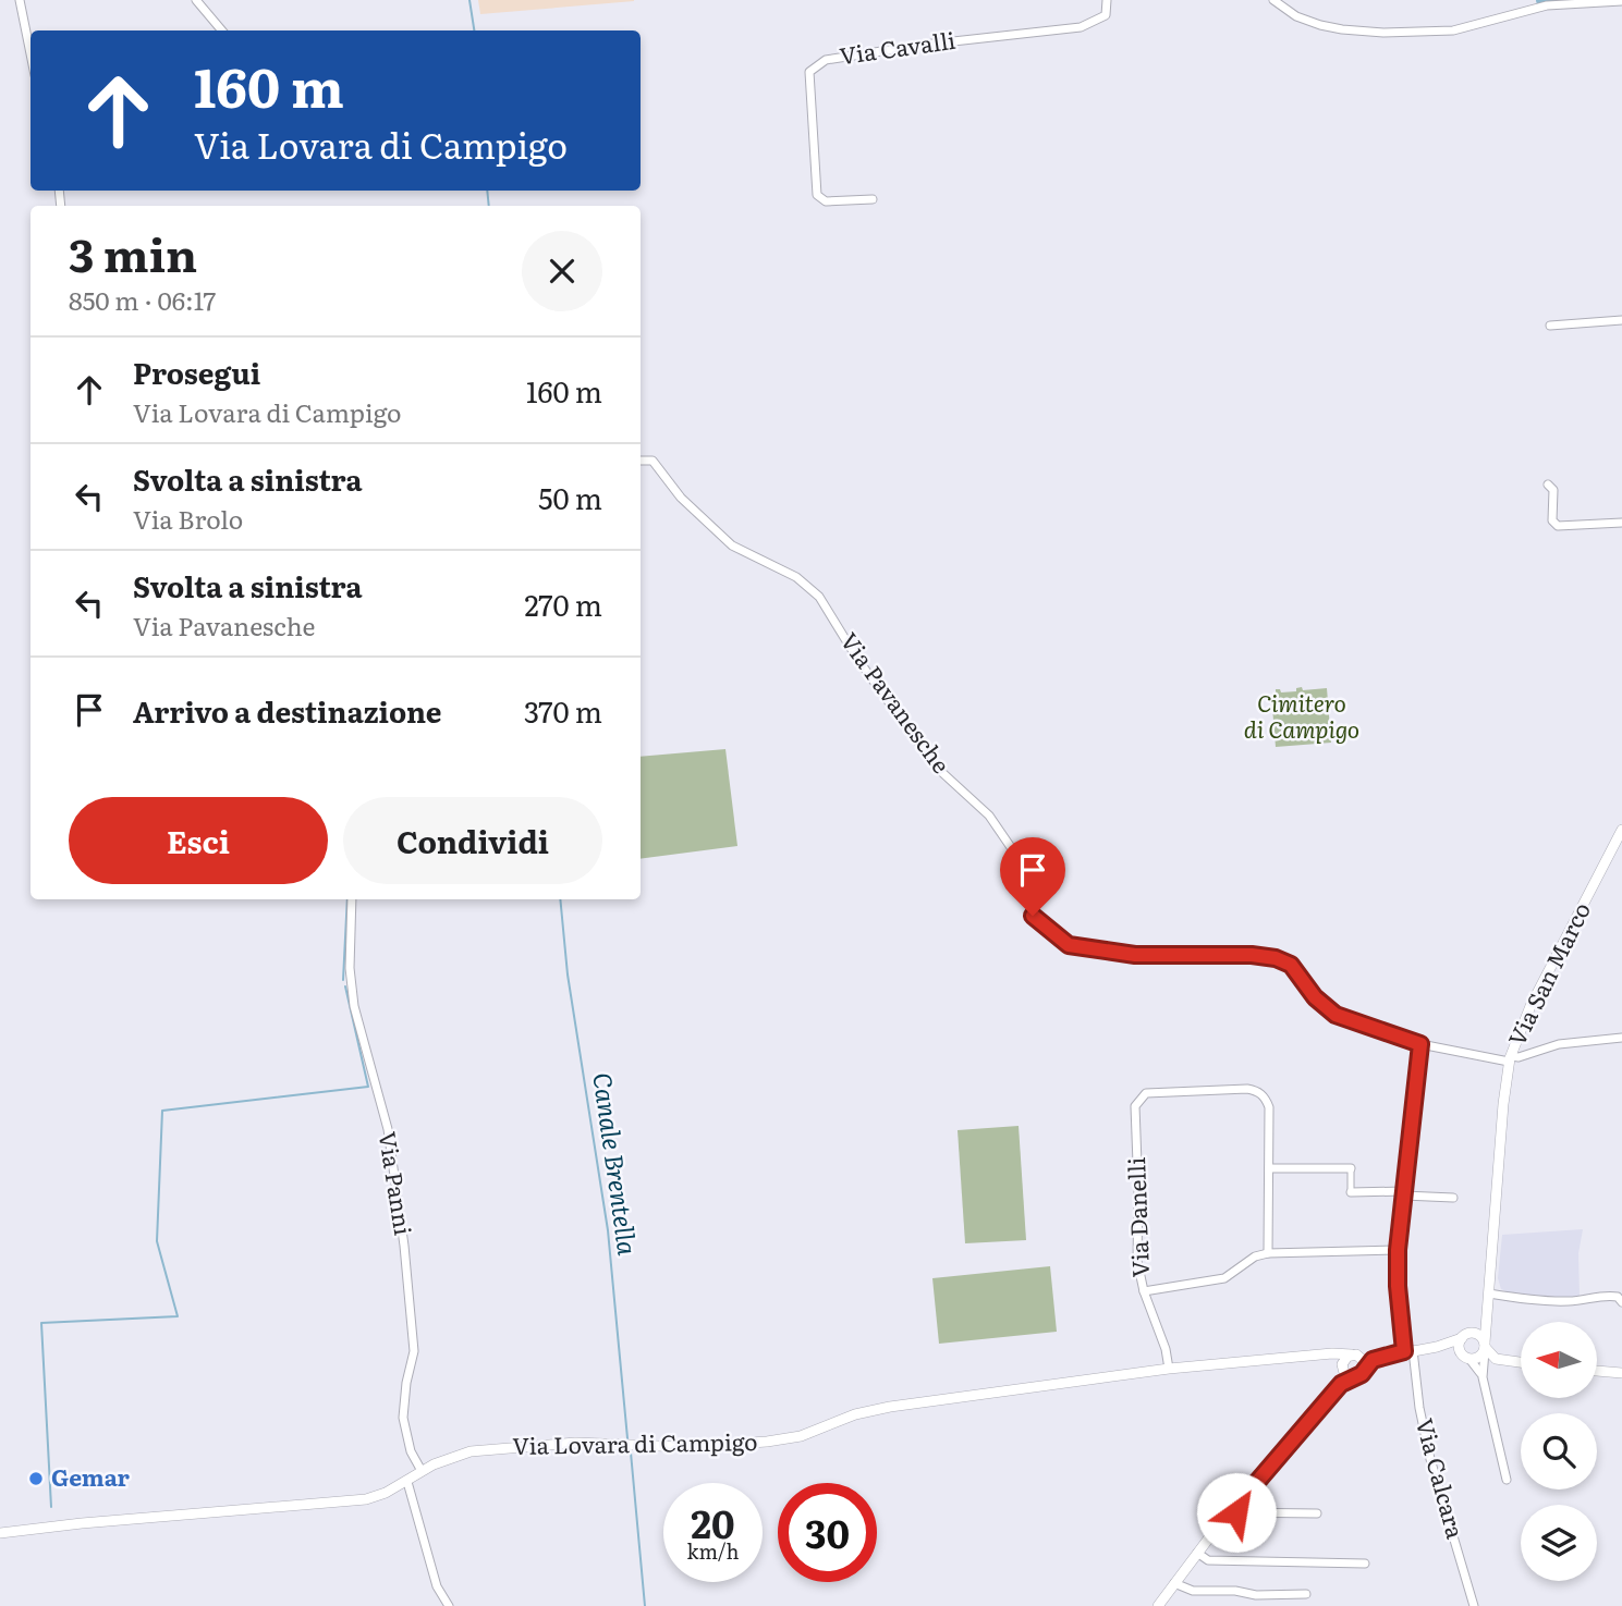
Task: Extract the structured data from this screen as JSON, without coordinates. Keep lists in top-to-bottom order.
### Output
{
  "streets": {
    "street": [
      "Via Cavalli",
      "Via Pavanesche",
      "Via San Marco",
      "Via Panni",
      "Via Danelli",
      "Via Lovara di Campigo",
      "Via Calcara"
    ]
  },
  "crossings": [
    ["Via Pavanesche", "Via San Marco"],
    ["Via Pavanesche", "Via Calcara"],
    ["Via San Marco", "Via Lovara di Campigo"],
    ["Via Panni", "Via Lovara di Campigo"],
    ["Via Danelli", "Via Lovara di Campigo"],
    ["Via Lovara di Campigo", "Via Calcara"]
  ],
  "water": ["Canale Brentella"],
  "parks": ["Cimitero di Campigo"],
  "places": ["Gemar"],
  "north": "left",
  "page": {
    "turn": ["160 m", "Via Lovara di Campigo"],
    "heading": ["3 min", "850 m · 06:17"],
    "list": [
      {
        "name": "Prosegui",
        "note": "Via Lovara di Campigo",
        "value": "160 m"
      },
      {
        "name": "Svolta a sinistra",
        "note": "Via Brolo",
        "value": "50 m"
      },
      {
        "name": "Svolta a sinistra",
        "note": "Via Pavanesche",
        "value": "270 m"
      },
      {
        "name": "Arrivo a destinazione",
        "value": "370 m"
      }
    ],
    "buttons": ["Esci", "Condividi"],
    "speed": "20 km/h",
    "limit": "30"
  }
}
